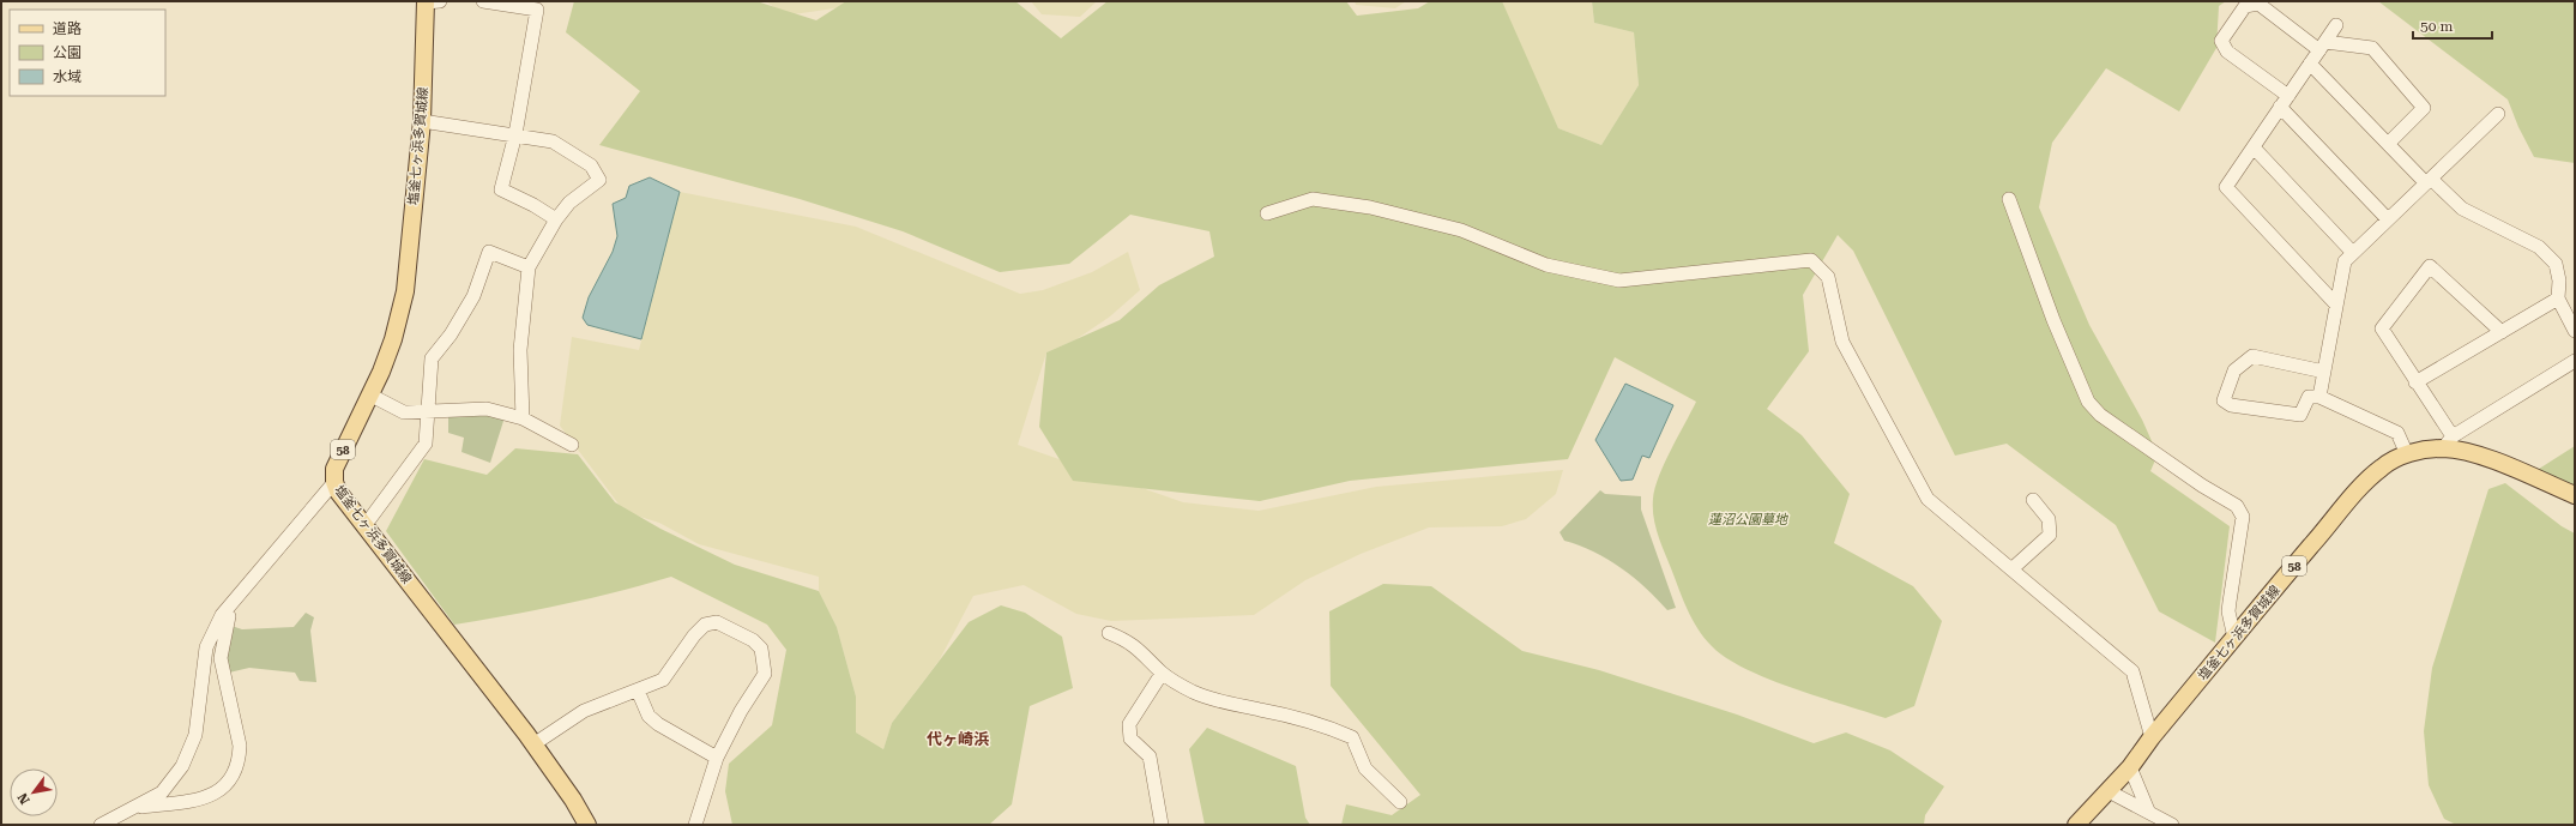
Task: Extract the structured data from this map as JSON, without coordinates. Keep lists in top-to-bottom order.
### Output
{
  "streets": {
    "main road": ["塩釜七ヶ浜多賀城線", "58"]
  },
  "districts": ["代ヶ崎浜"],
  "parks": ["蓮沼公園墓地"],
  "legend": ["道路", "公園", "水域"],
  "scale_bar": "50 m",
  "north": "bottom left"
}
